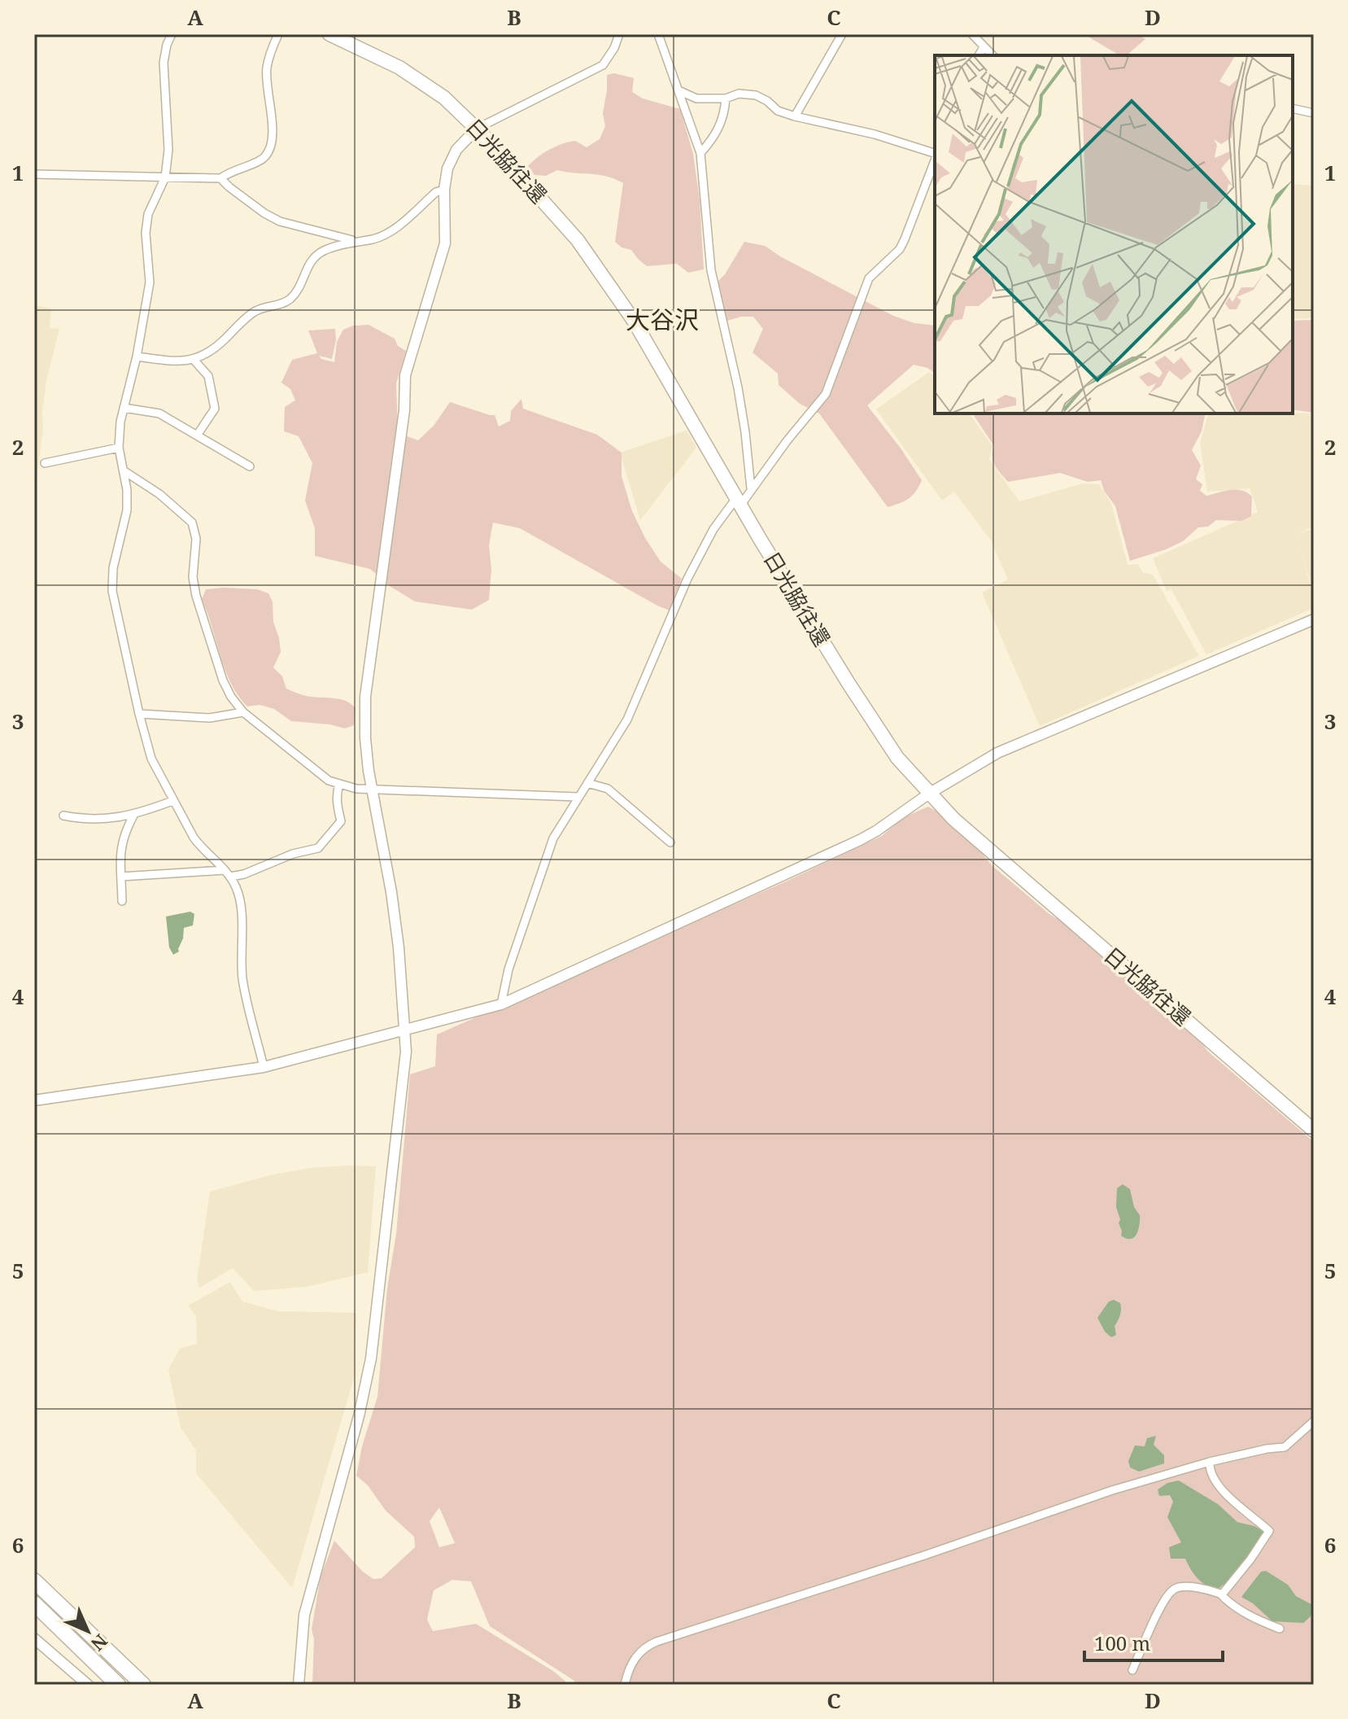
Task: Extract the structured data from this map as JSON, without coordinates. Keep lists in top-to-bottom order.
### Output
{
  "streets": {
    "highway": ["日光脇往還"]
  },
  "districts": ["大谷沢"],
  "scale_bar": "100 m",
  "north": "bottom right",
  "grid": {
    "columns": [
      "A",
      "B",
      "C",
      "D"
    ],
    "rows": [
      "1",
      "2",
      "3",
      "4",
      "5",
      "6"
    ]
  }
}
